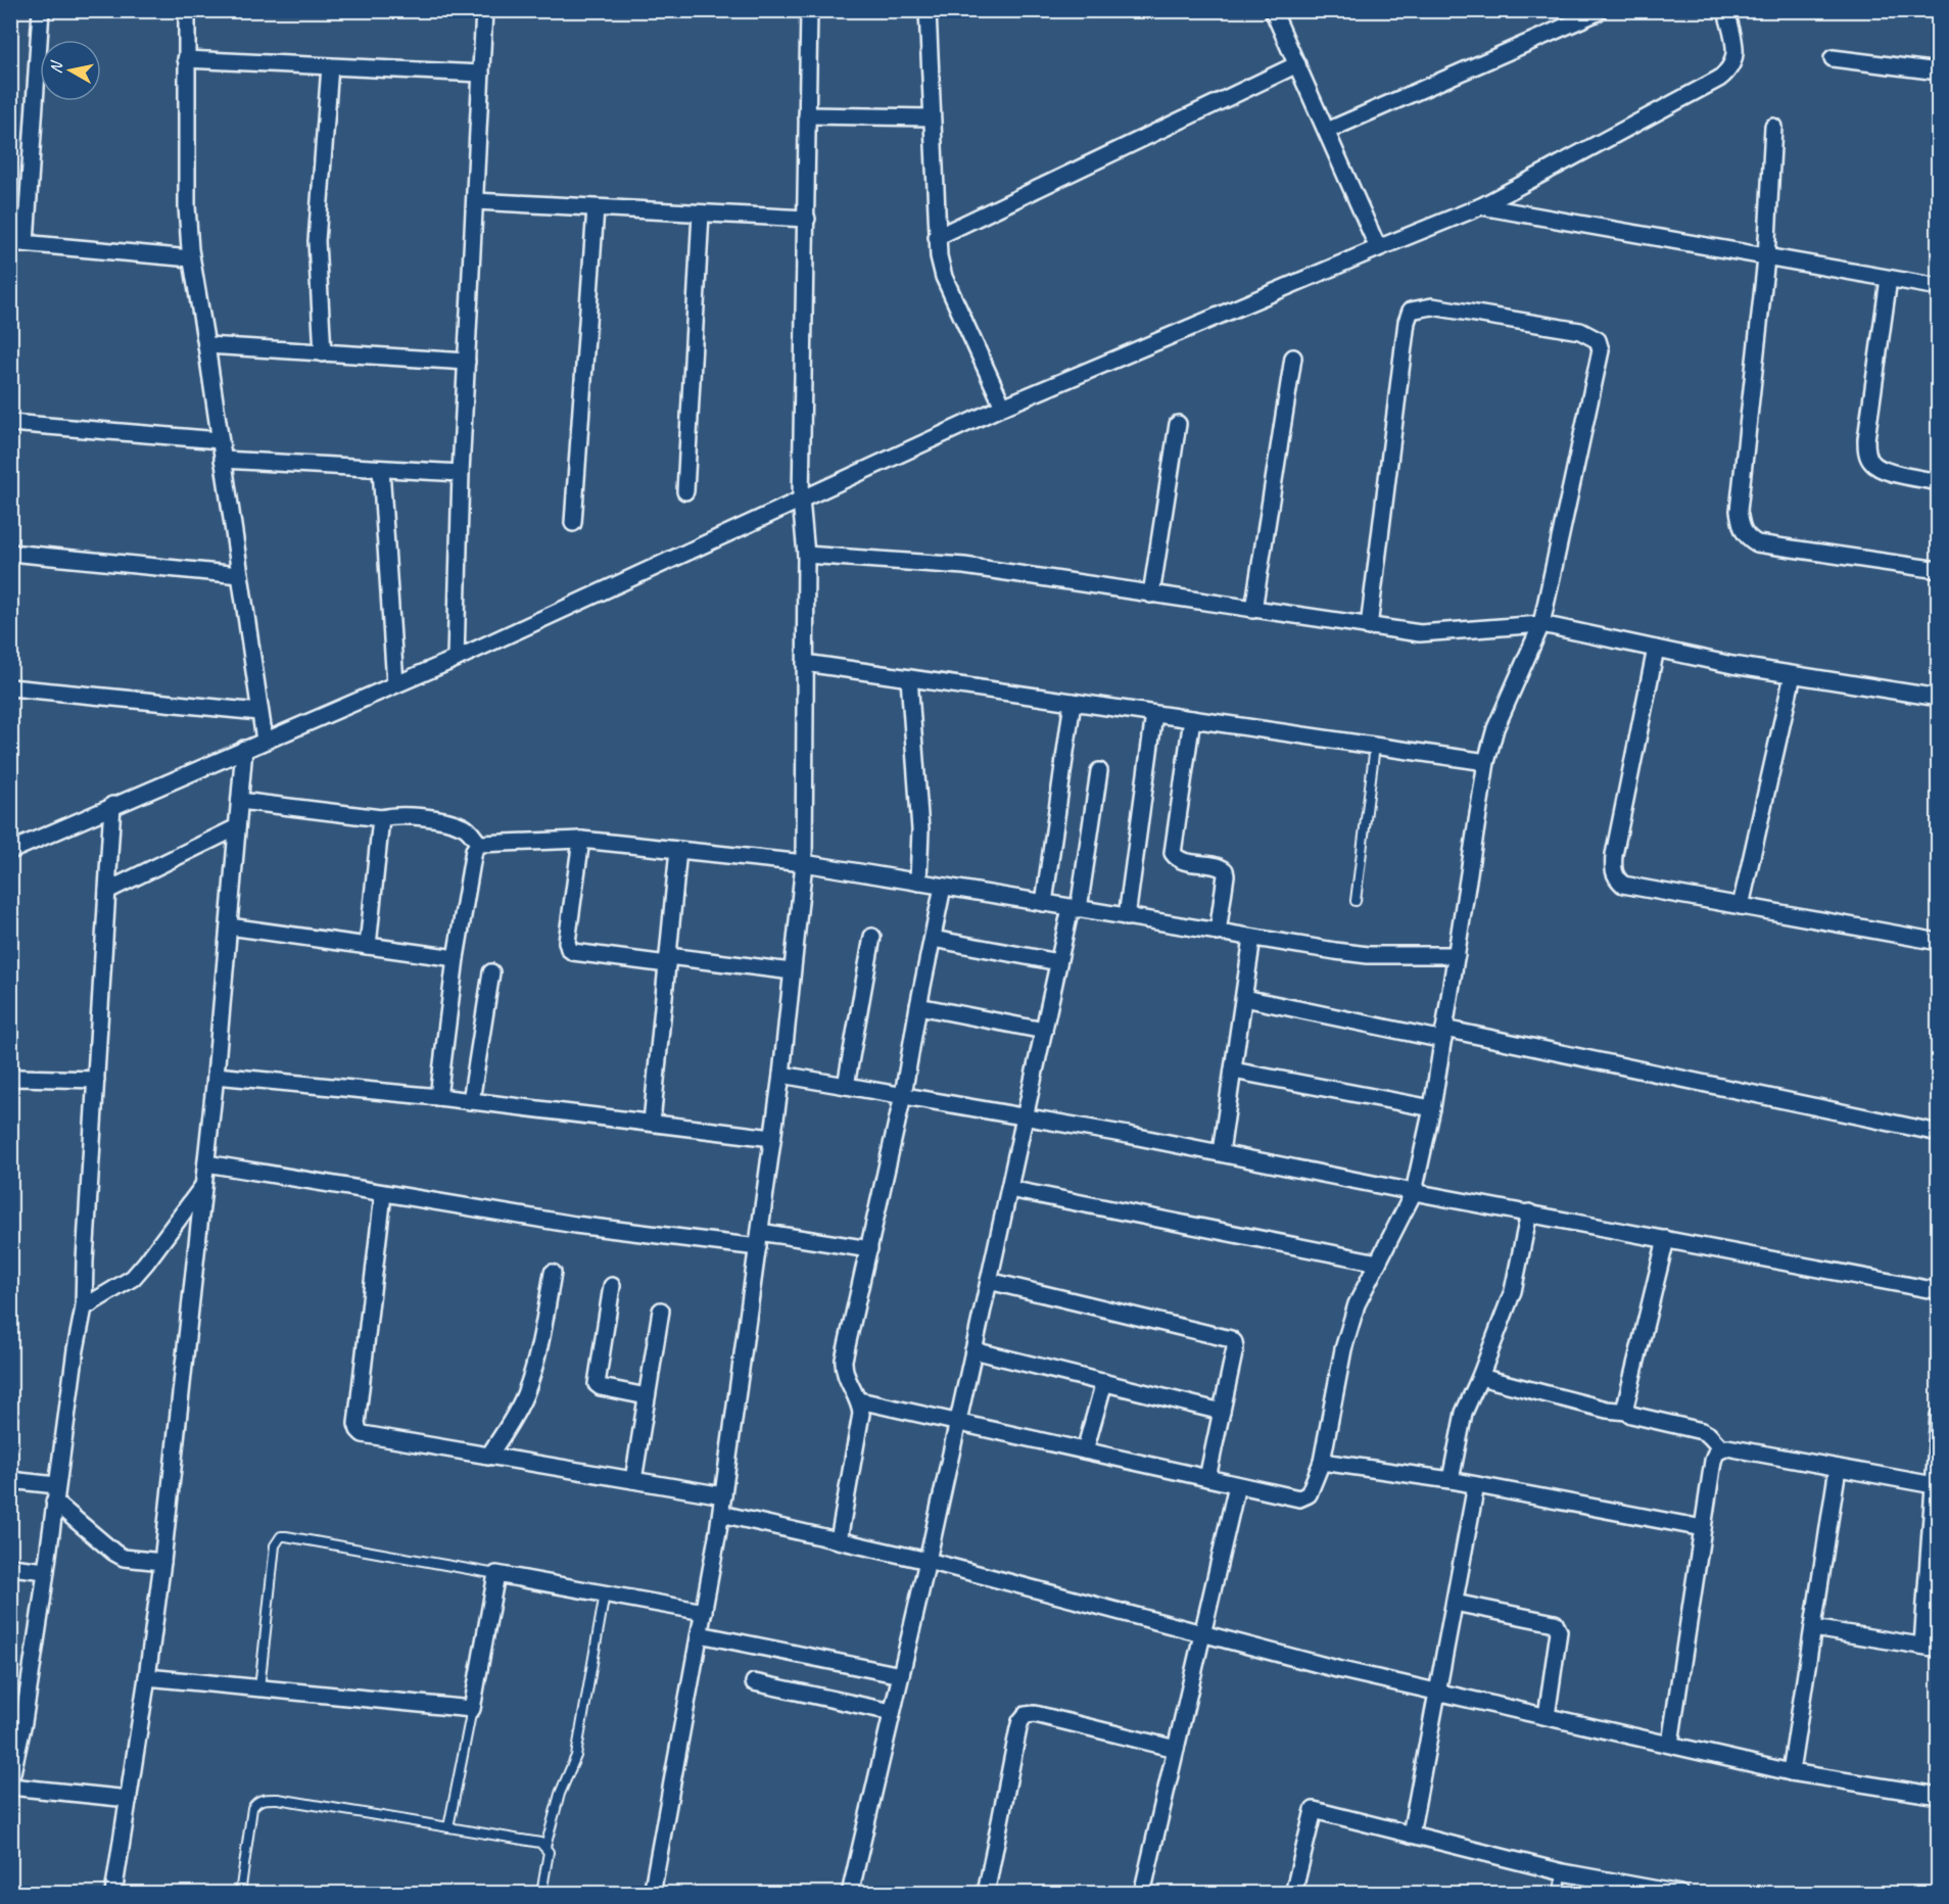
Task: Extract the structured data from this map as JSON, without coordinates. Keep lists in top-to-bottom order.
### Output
{
  "north": "left"
}
